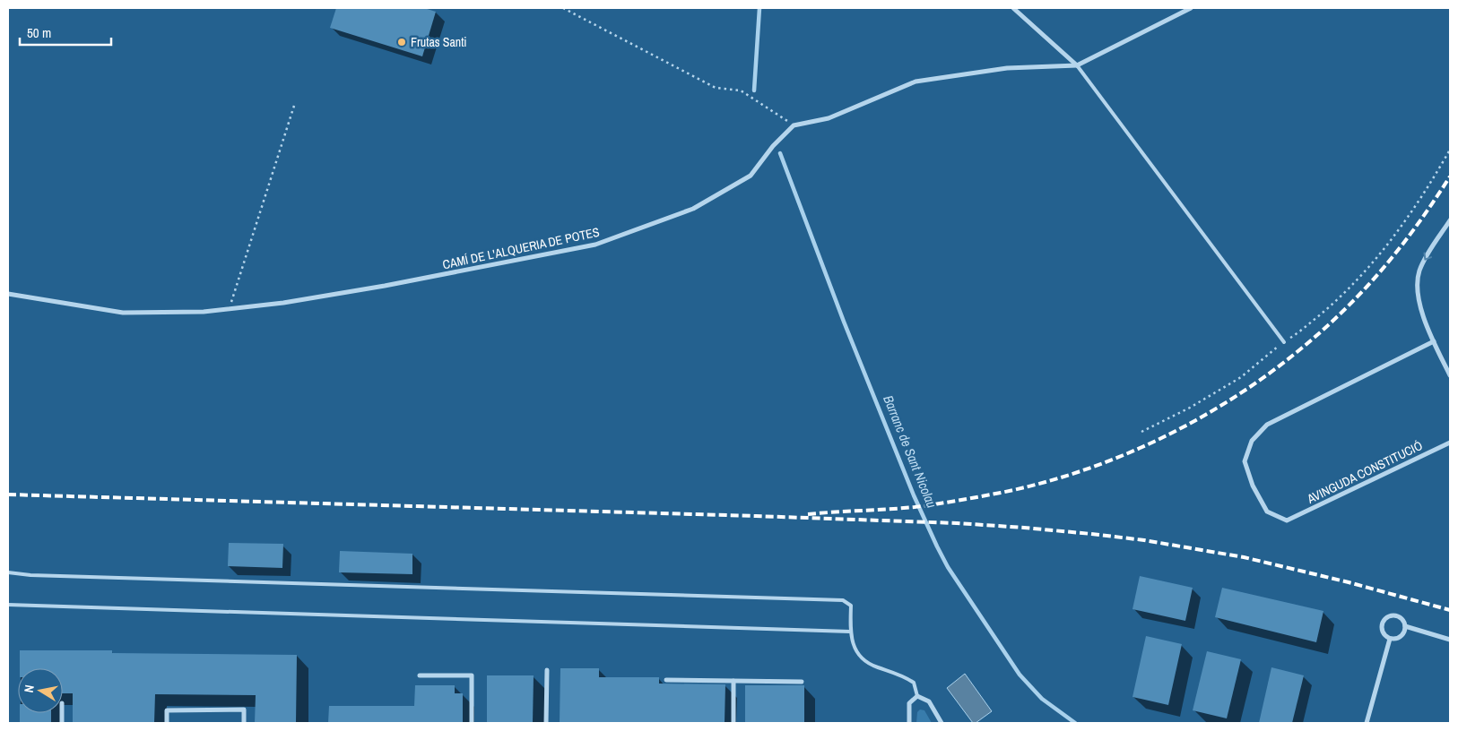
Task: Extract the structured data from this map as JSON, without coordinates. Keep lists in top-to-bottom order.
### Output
{
  "streets": {
    "street": ["CAMÍ DE L'ALQUERIA DE POTES", "AVINGUDA CONSTITUCIÓ"]
  },
  "water": ["Barranc de Sant Nicolau"],
  "places": ["Frutas Santi"],
  "scale_bar": "50 m",
  "north": "left"
}
